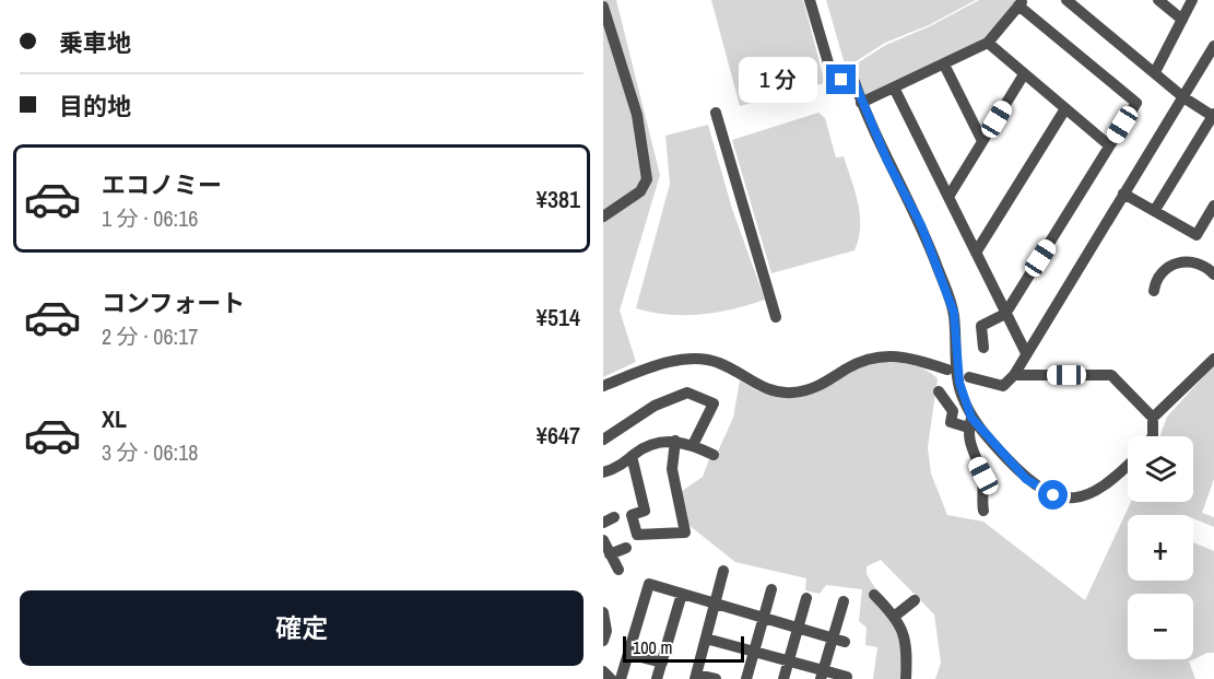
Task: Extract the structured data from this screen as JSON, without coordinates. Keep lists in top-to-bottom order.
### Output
{
  "scale_bar": "100 m",
  "page": {
    "banner": ["乗車地", "目的地"],
    "bubble": "1 分",
    "list": [
      {
        "name": "エコノミー",
        "note": "1 分 · 06:16",
        "value": "¥381"
      },
      {
        "name": "コンフォート",
        "note": "2 分 · 06:17",
        "value": "¥514"
      },
      {
        "name": "XL",
        "note": "3 分 · 06:18",
        "value": "¥647"
      }
    ],
    "map_buttons": ["+", "−"],
    "buttons": "確定",
    "scale": "100 m"
  }
}
